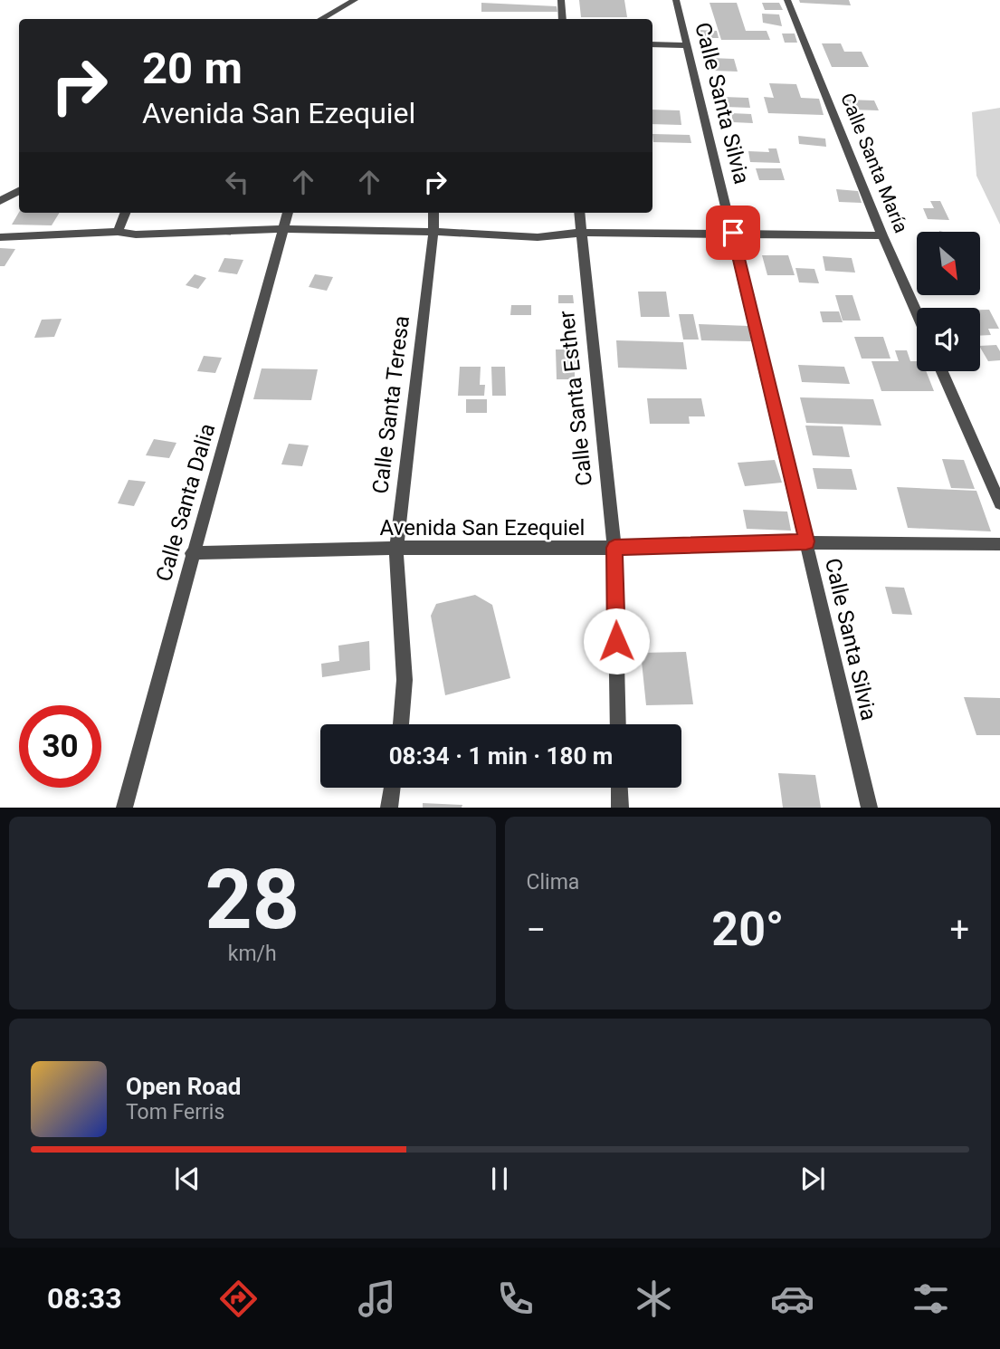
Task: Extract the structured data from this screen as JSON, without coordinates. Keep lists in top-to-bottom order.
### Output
{
  "streets": {
    "street": [
      "Calle Santa Silvia",
      "Calle Santa María",
      "Calle Santa Esther",
      "Calle Santa Teresa",
      "Calle Santa Dalia",
      "Avenida San Ezequiel"
    ]
  },
  "crossings": [
    ["Calle Santa Silvia", "Avenida San Ezequiel"],
    ["Calle Santa Esther", "Avenida San Ezequiel"],
    ["Calle Santa Teresa", "Avenida San Ezequiel"],
    ["Calle Santa Dalia", "Avenida San Ezequiel"]
  ],
  "north": "bottom right",
  "page": {
    "turn": ["20 m", "Avenida San Ezequiel"],
    "limit": "30",
    "trip": "08:34 · 1 min · 180 m",
    "tile": [
      ["28", "km/h"],
      "Clima"
    ],
    "heat": ["−", "20°", "+"],
    "song": ["Open Road", "Tom Ferris"],
    "tabs": "08:33"
  }
}
